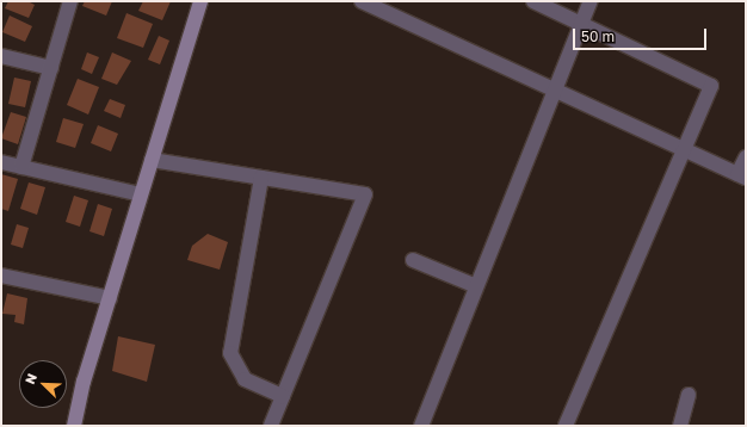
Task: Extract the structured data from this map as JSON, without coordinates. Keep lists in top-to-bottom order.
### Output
{
  "scale_bar": "50 m",
  "north": "top left"
}
